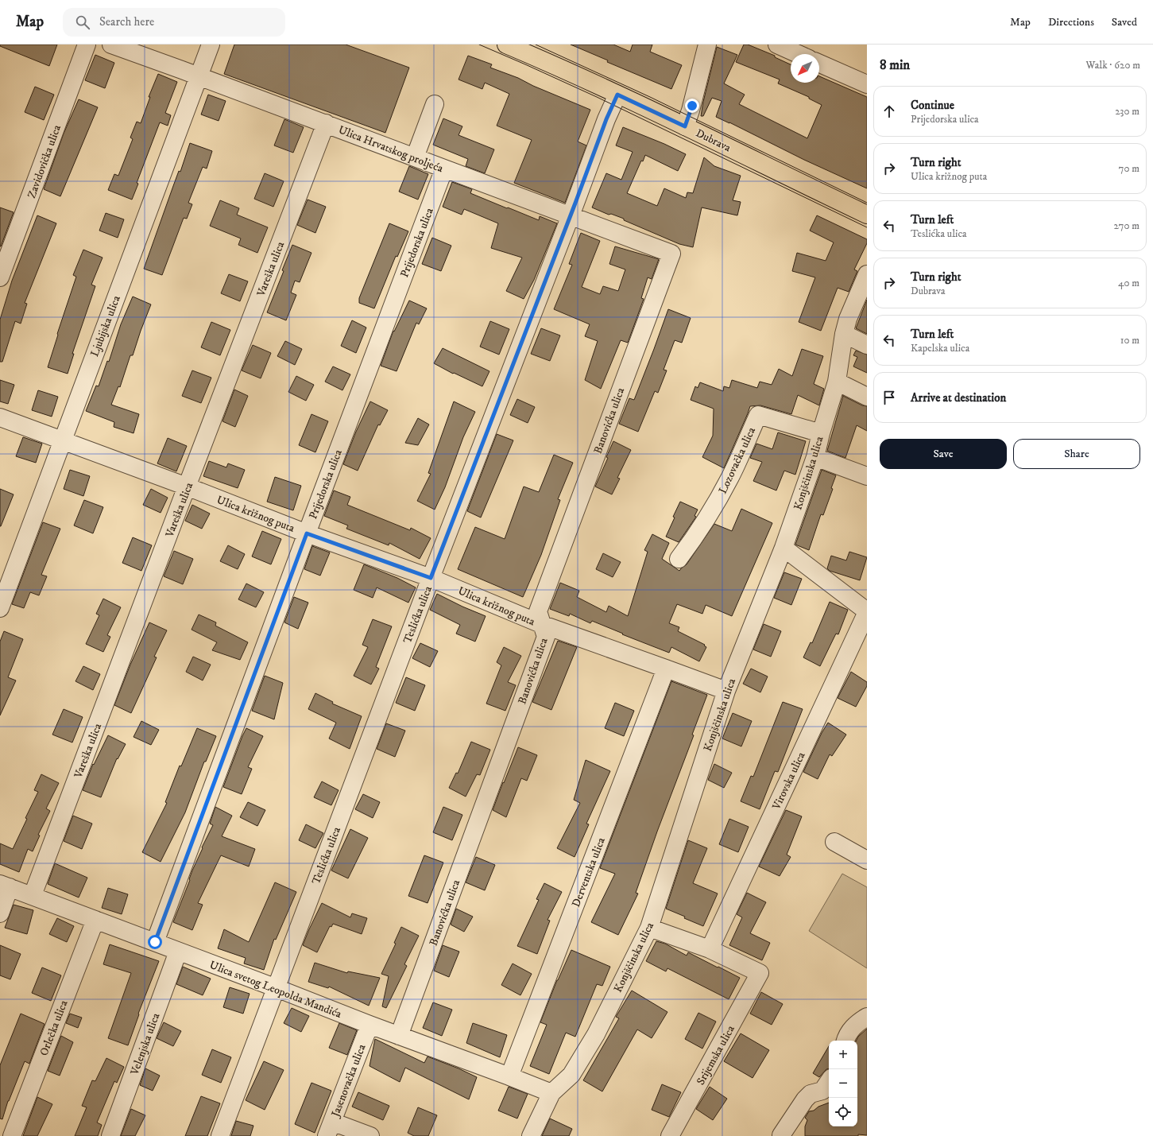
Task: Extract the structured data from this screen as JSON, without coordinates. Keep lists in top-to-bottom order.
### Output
{
  "streets": {
    "main road": ["Dubrava"],
    "street": [
      "Ulica Hrvatskog proljeća",
      "Zavidovička ulica",
      "Prijedorska ulica",
      "Vareška ulica",
      "Ljubijska ulica",
      "Banovićka ulica",
      "Lozovačka ulica",
      "Konjščinska ulica",
      "Ulica križnog puta",
      "Teslićka ulica",
      "Virovska ulica",
      "Derventska ulica",
      "Ulica svetog Leopolda Mandića",
      "Orlečka ulica",
      "Velenjska ulica",
      "Srijemska ulica",
      "Jasenovačka ulica"
    ]
  },
  "crossings": [
    ["Dubrava", "Teslićka ulica"],
    ["Ulica Hrvatskog proljeća", "Prijedorska ulica"],
    ["Ulica Hrvatskog proljeća", "Vareška ulica"],
    ["Ulica Hrvatskog proljeća", "Ljubijska ulica"],
    ["Ulica Hrvatskog proljeća", "Banovićka ulica"],
    ["Ulica Hrvatskog proljeća", "Teslićka ulica"],
    ["Prijedorska ulica", "Ulica križnog puta"],
    ["Prijedorska ulica", "Ulica svetog Leopolda Mandića"],
    ["Vareška ulica", "Ulica križnog puta"],
    ["Vareška ulica", "Ulica svetog Leopolda Mandića"],
    ["Ljubijska ulica", "Ulica križnog puta"],
    ["Banovićka ulica", "Ulica križnog puta"],
    ["Banovićka ulica", "Ulica svetog Leopolda Mandića"],
    ["Lozovačka ulica", "Konjščinska ulica"],
    ["Konjščinska ulica", "Ulica križnog puta"],
    ["Konjščinska ulica", "Ulica svetog Leopolda Mandića"],
    ["Ulica križnog puta", "Teslićka ulica"],
    ["Ulica križnog puta", "Derventska ulica"],
    ["Teslićka ulica", "Ulica svetog Leopolda Mandića"],
    ["Virovska ulica", "Srijemska ulica"],
    ["Derventska ulica", "Ulica svetog Leopolda Mandića"],
    ["Ulica svetog Leopolda Mandića", "Orlečka ulica"],
    ["Ulica svetog Leopolda Mandića", "Velenjska ulica"],
    ["Ulica svetog Leopolda Mandića", "Jasenovačka ulica"]
  ],
  "north": "bottom left",
  "page": {
    "header": "Map",
    "search": "Search here",
    "nav": ["Map", "Directions", "Saved"],
    "heading": ["8 min", "Walk · 620 m"],
    "list": [
      ["Continue", "Prijedorska ulica", "230 m"],
      ["Turn right", "Ulica križnog puta", "70 m"],
      ["Turn left", "Teslićka ulica", "270 m"],
      ["Turn right", "Dubrava", "40 m"],
      ["Turn left", "Kapelska ulica", "10 m"],
      "Arrive at destination"
    ],
    "buttons": ["Save", "Share"],
    "map_buttons": ["+", "−"]
  }
}
